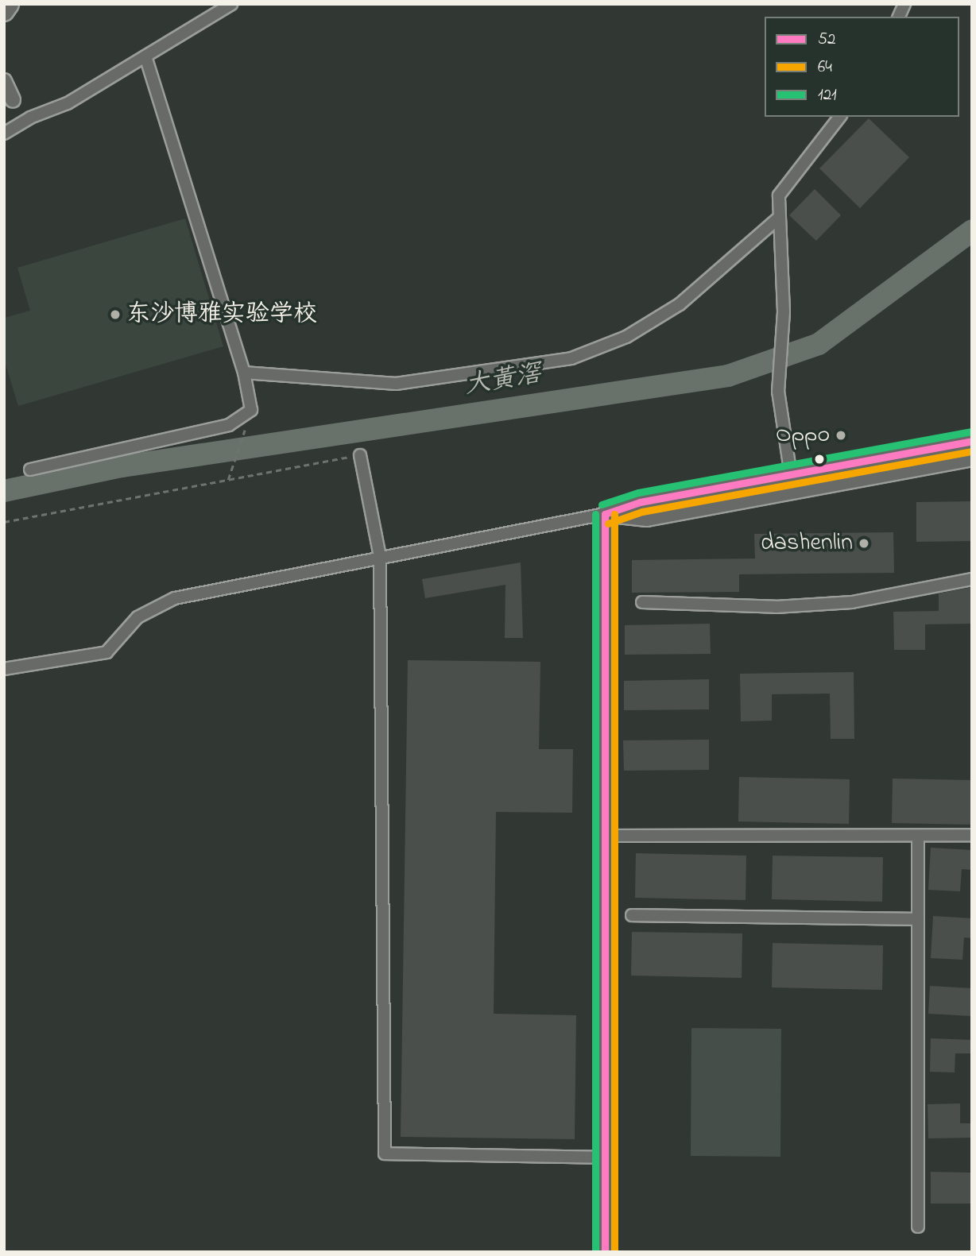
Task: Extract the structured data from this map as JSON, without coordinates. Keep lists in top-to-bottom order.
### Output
{
  "water": ["大黄滘"],
  "places": ["东沙博雅实验学校", "Oppo", "dashenlin"],
  "lines": ["transit line 121", "transit line 52", "transit line 64"],
  "legend": ["52", "64", "121"]
}
